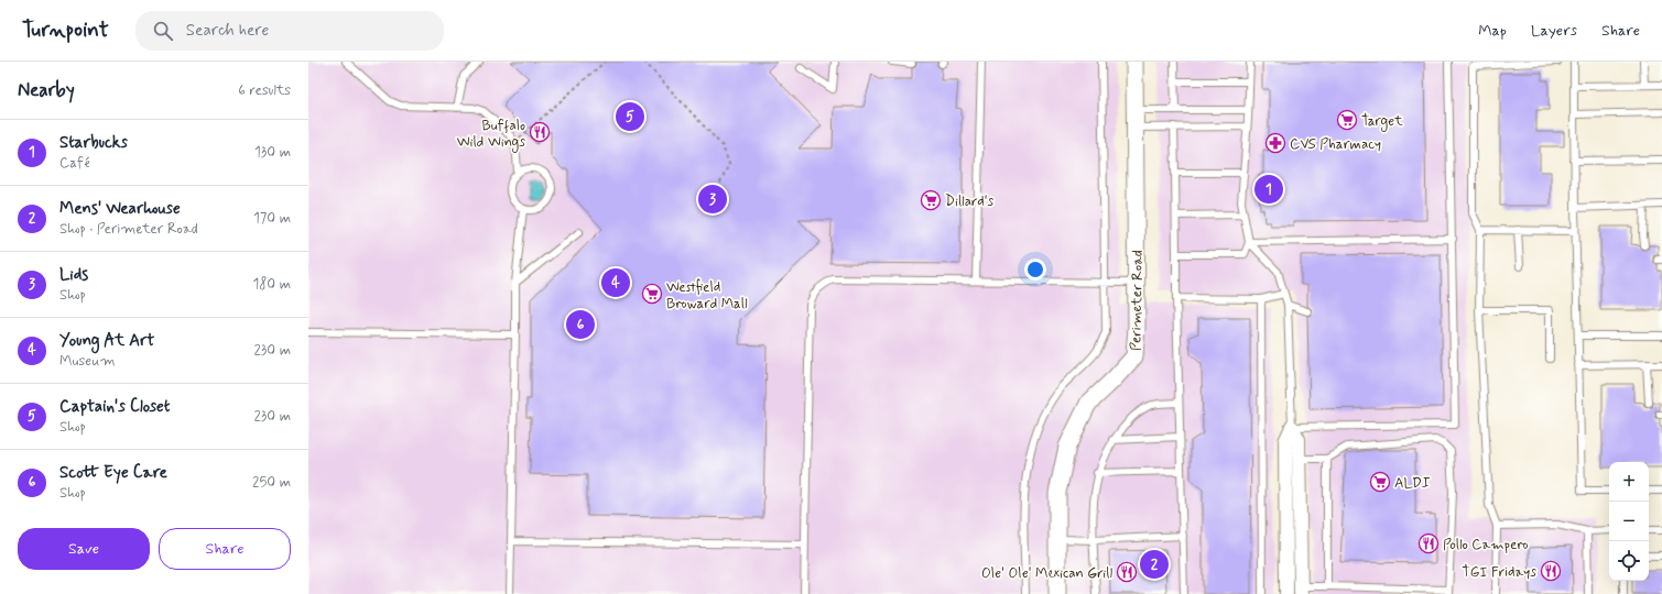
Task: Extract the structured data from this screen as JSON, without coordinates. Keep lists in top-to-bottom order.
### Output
{
  "streets": {
    "street": ["Perimeter Road"]
  },
  "places": {
    "supermarket": [
      "Target",
      "Dillard's",
      "Westfield Broward Mall",
      "ALDI"
    ],
    "restaurant": [
      "Buffalo Wild Wings",
      "Pollo Campero",
      "TGI Fridays",
      "Ole' Ole' Mexican Grill"
    ],
    "pharmacy": ["CVS Pharmacy"]
  },
  "page": {
    "header": "Turnpoint",
    "search": "Search here",
    "nav": ["Map", "Layers", "Share"],
    "heading": ["Nearby", "6 results"],
    "pins": [
      "5",
      "1",
      "3",
      "4",
      "6",
      "2"
    ],
    "list": [
      {
        "mark": "1",
        "name": "Starbucks",
        "note": "Café",
        "value": "130 m"
      },
      {
        "mark": "2",
        "name": "Mens' Wearhouse",
        "note": "Shop · Perimeter Road",
        "value": "170 m"
      },
      {
        "mark": "3",
        "name": "Lids",
        "note": "Shop",
        "value": "180 m"
      },
      {
        "mark": "4",
        "name": "Young At Art",
        "note": "Museum",
        "value": "230 m"
      },
      {
        "mark": "5",
        "name": "Captain's Closet",
        "note": "Shop",
        "value": "230 m"
      },
      {
        "mark": "6",
        "name": "Scott Eye Care",
        "note": "Shop",
        "value": "250 m"
      }
    ],
    "map_buttons": ["+", "−"],
    "buttons": ["Save", "Share"]
  }
}
